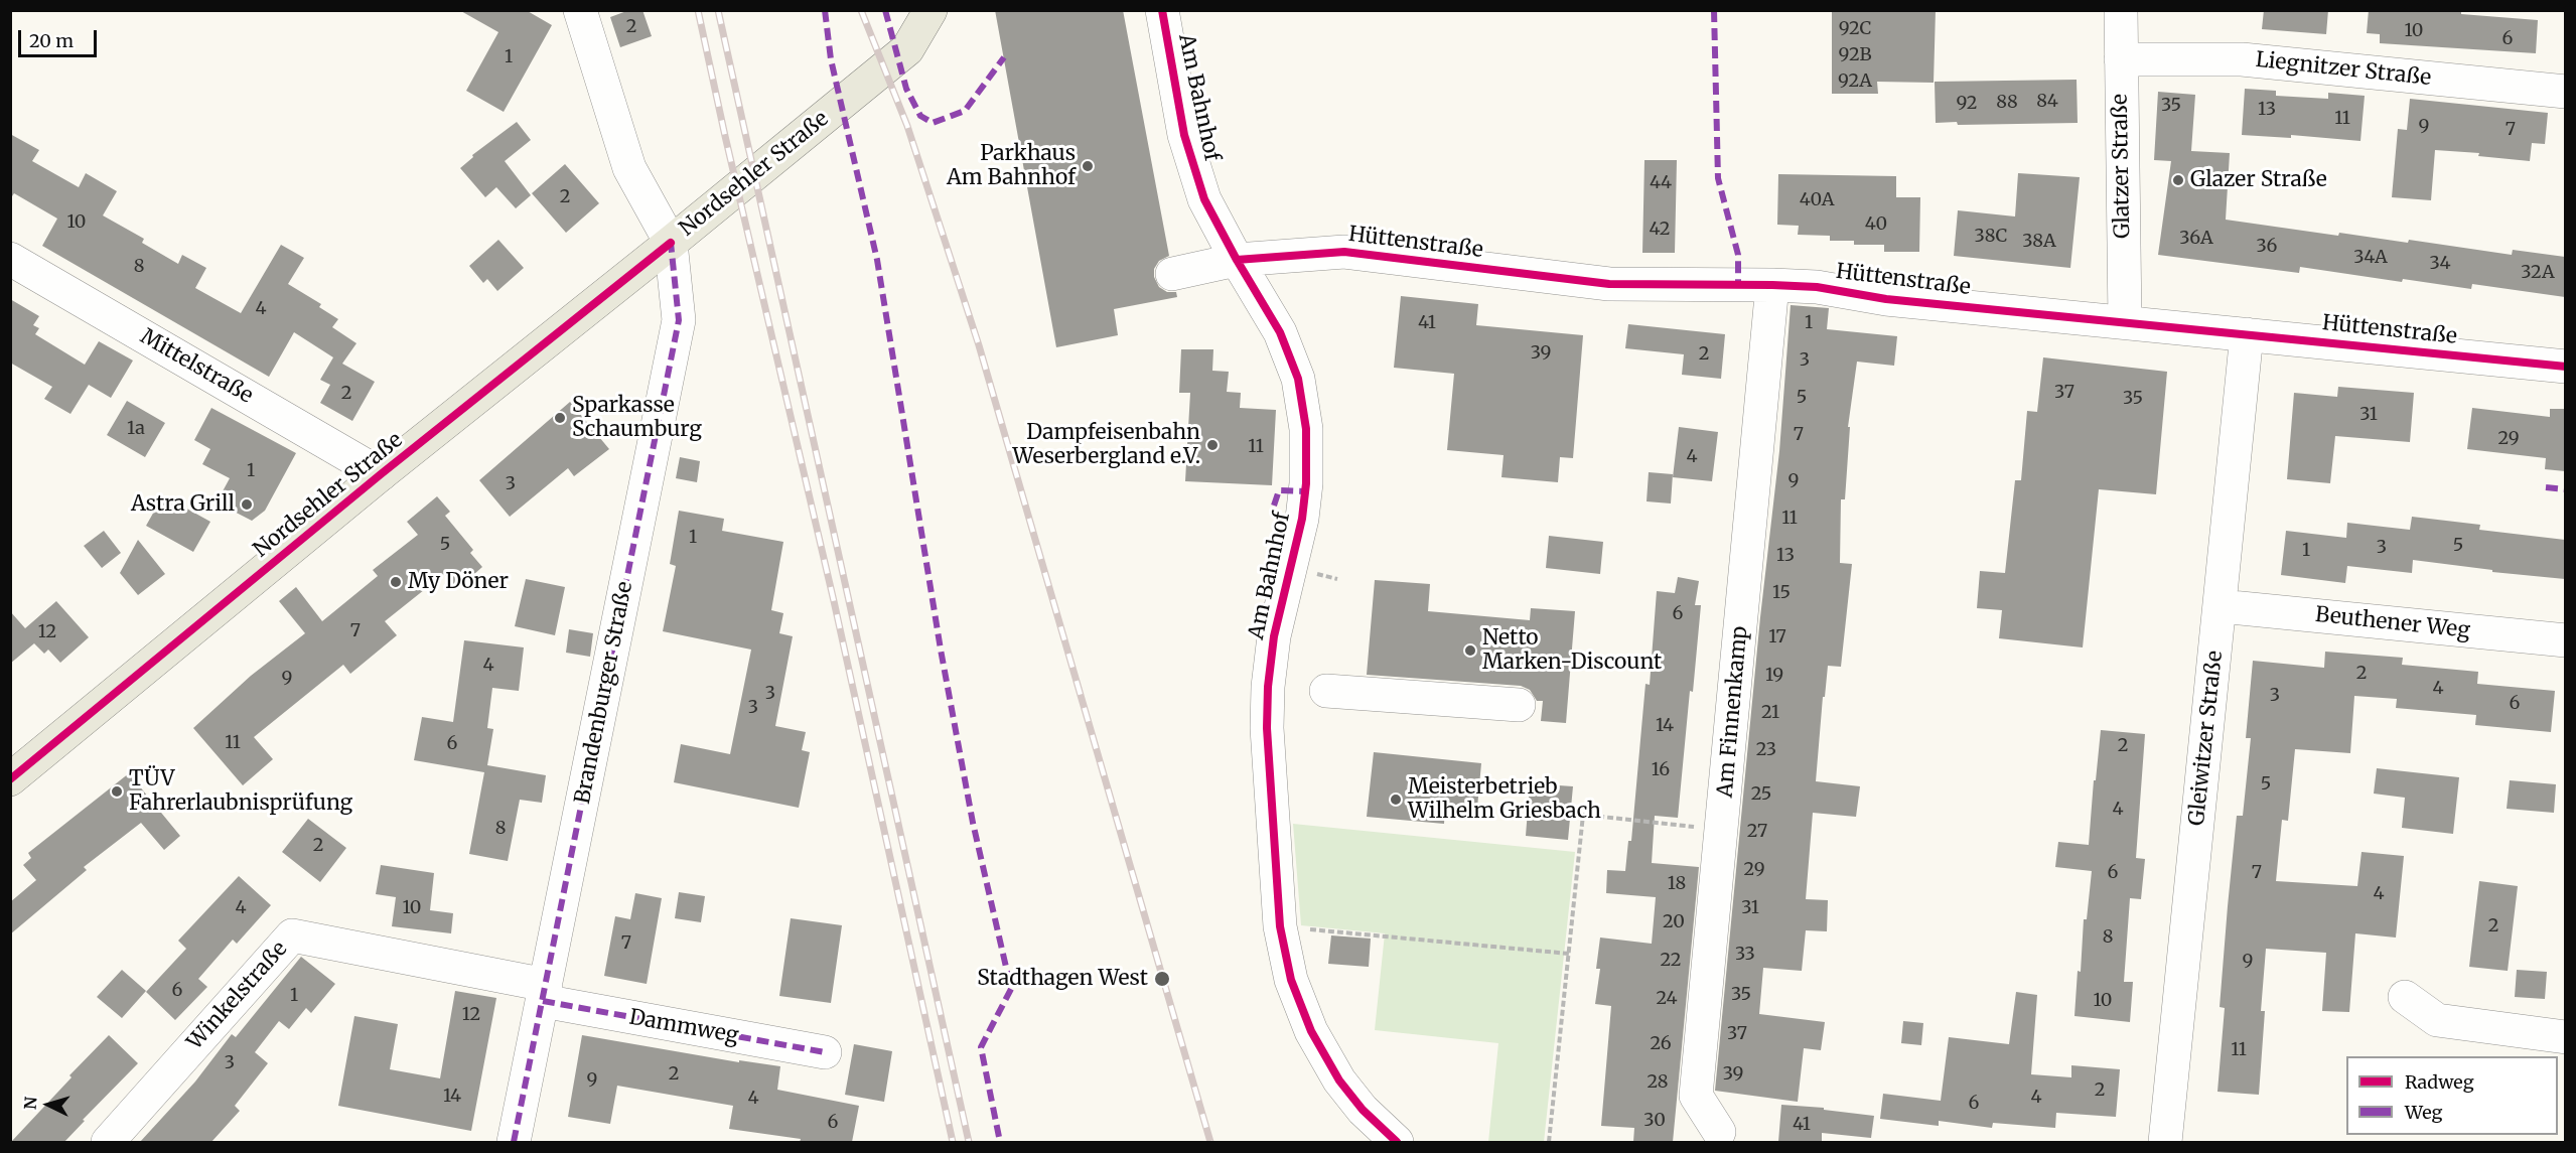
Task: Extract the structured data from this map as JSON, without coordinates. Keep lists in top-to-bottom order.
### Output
{
  "streets": {
    "main road": ["Nordsehler Straße"],
    "street": [
      "Liegnitzer Straße",
      "Am Bahnhof",
      "Glatzer Straße",
      "Hüttenstraße",
      "Mittelstraße",
      "Beuthener Weg",
      "Brandenburger Straße",
      "Am Finnenkamp",
      "Gleiwitzer Straße",
      "Winkelstraße",
      "Dammweg"
    ]
  },
  "crossings": [
    ["Liegnitzer Straße", "Glatzer Straße"],
    ["Am Bahnhof", "Hüttenstraße"],
    ["Glatzer Straße", "Hüttenstraße"],
    ["Nordsehler Straße", "Mittelstraße"],
    ["Nordsehler Straße", "Brandenburger Straße"],
    ["Hüttenstraße", "Am Finnenkamp"],
    ["Hüttenstraße", "Gleiwitzer Straße"],
    ["Beuthener Weg", "Gleiwitzer Straße"],
    ["Brandenburger Straße", "Winkelstraße"],
    ["Brandenburger Straße", "Dammweg"],
    ["Winkelstraße", "Dammweg"]
  ],
  "places": [
    "Parkhaus Am Bahnhof",
    "Glazer Straße",
    "Sparkasse Schaumburg",
    "Dampfeisenbahn Weserbergland e.V.",
    "Astra Grill",
    "My Döner",
    "Netto Marken-Discount",
    "TÜV Fahrerlaubnisprüfung",
    "Meisterbetrieb Wilhelm Griesbach",
    "Stadthagen West"
  ],
  "house_numbers": [
    "2",
    "92C",
    "10",
    "6",
    "92B",
    "1",
    "92A",
    "84",
    "88",
    "92",
    "35",
    "13",
    "11",
    "9",
    "7",
    "44",
    "2",
    "40A",
    "10",
    "40",
    "42",
    "38C",
    "36A",
    "38A",
    "36",
    "34A",
    "34",
    "8",
    "32A",
    "4",
    "41",
    "1",
    "39",
    "2",
    "3",
    "37",
    "2",
    "5",
    "35",
    "31",
    "1a",
    "7",
    "29",
    "11",
    "4",
    "1",
    "9",
    "3",
    "11",
    "1",
    "5",
    "5",
    "3",
    "1",
    "13",
    "15",
    "6",
    "7",
    "12",
    "17",
    "4",
    "2",
    "19",
    "9",
    "4",
    "3",
    "3",
    "6",
    "3",
    "21",
    "14",
    "11",
    "6",
    "2",
    "23",
    "16",
    "5",
    "25",
    "4",
    "8",
    "27",
    "2",
    "29",
    "6",
    "7",
    "18",
    "4",
    "4",
    "10",
    "31",
    "20",
    "2",
    "8",
    "7",
    "33",
    "22",
    "9",
    "6",
    "35",
    "1",
    "24",
    "10",
    "12",
    "37",
    "26",
    "11",
    "3",
    "2",
    "39",
    "9",
    "28",
    "2",
    "14",
    "4",
    "4",
    "6",
    "30",
    "6",
    "41"
  ],
  "legend": ["Radweg", "Weg"],
  "scale_bar": "20 m",
  "north": "left"
}
